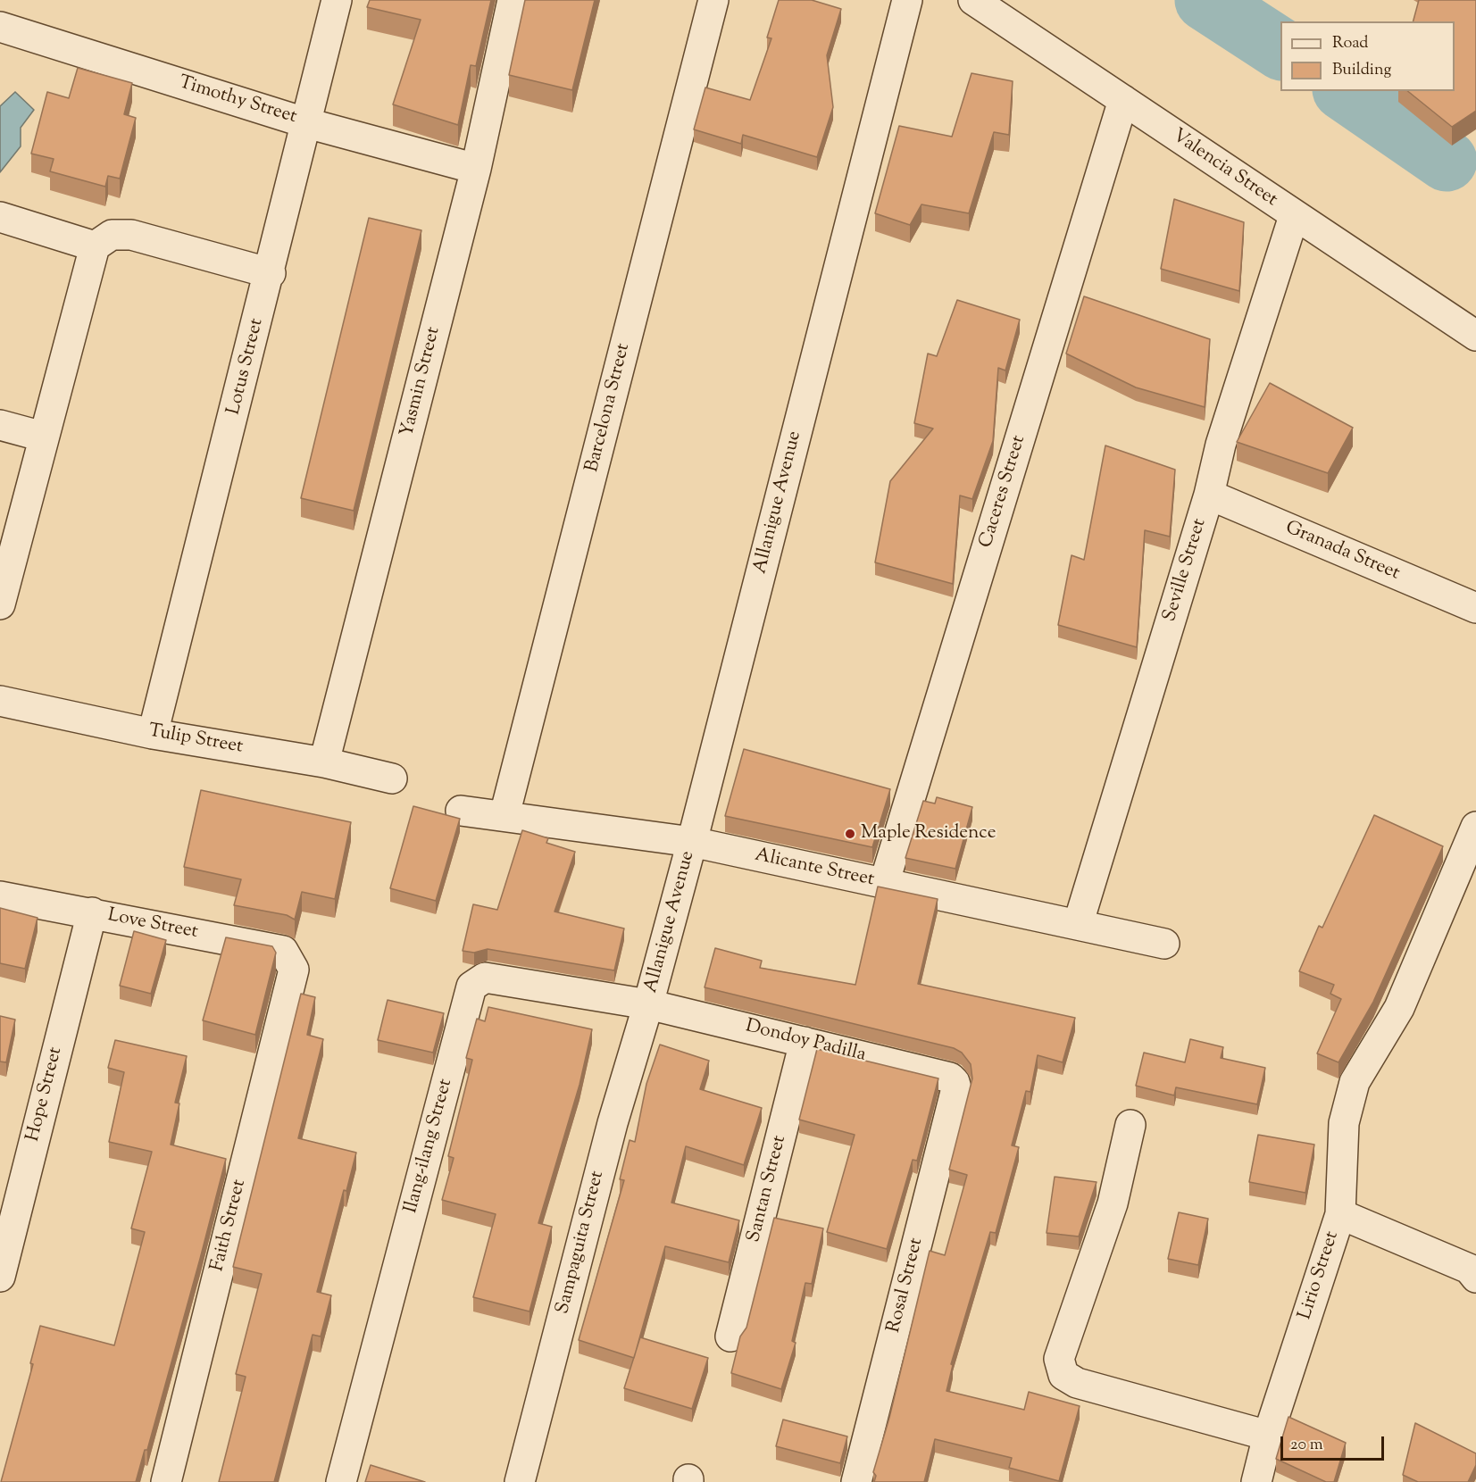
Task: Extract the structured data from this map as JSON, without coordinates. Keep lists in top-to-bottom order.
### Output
{
  "streets": {
    "street": [
      "Timothy Street",
      "Valencia Street",
      "Lotus Street",
      "Yasmin Street",
      "Barcelona Street",
      "Caceres Street",
      "Allanigue Avenue",
      "Granada Street",
      "Seville Street",
      "Tulip Street",
      "Alicante Street",
      "Love Street",
      "Dondoy Padilla",
      "Hope Street",
      "Ilang-ilang Street",
      "Santan Street",
      "Faith Street",
      "Sampaguita Street",
      "Lirio Street",
      "Rosal Street"
    ]
  },
  "crossings": [
    ["Timothy Street", "Lotus Street"],
    ["Timothy Street", "Yasmin Street"],
    ["Valencia Street", "Caceres Street"],
    ["Valencia Street", "Seville Street"],
    ["Lotus Street", "Tulip Street"],
    ["Yasmin Street", "Tulip Street"],
    ["Barcelona Street", "Alicante Street"],
    ["Caceres Street", "Alicante Street"],
    ["Allanigue Avenue", "Alicante Street"],
    ["Allanigue Avenue", "Dondoy Padilla"],
    ["Allanigue Avenue", "Ilang-ilang Street"],
    ["Allanigue Avenue", "Sampaguita Street"],
    ["Granada Street", "Seville Street"],
    ["Seville Street", "Alicante Street"],
    ["Love Street", "Hope Street"],
    ["Love Street", "Faith Street"],
    ["Dondoy Padilla", "Ilang-ilang Street"],
    ["Dondoy Padilla", "Santan Street"],
    ["Dondoy Padilla", "Sampaguita Street"],
    ["Dondoy Padilla", "Rosal Street"],
    ["Ilang-ilang Street", "Sampaguita Street"]
  ],
  "places": ["Maple Residence"],
  "legend": ["Road", "Building"],
  "scale_bar": "20 m"
}
